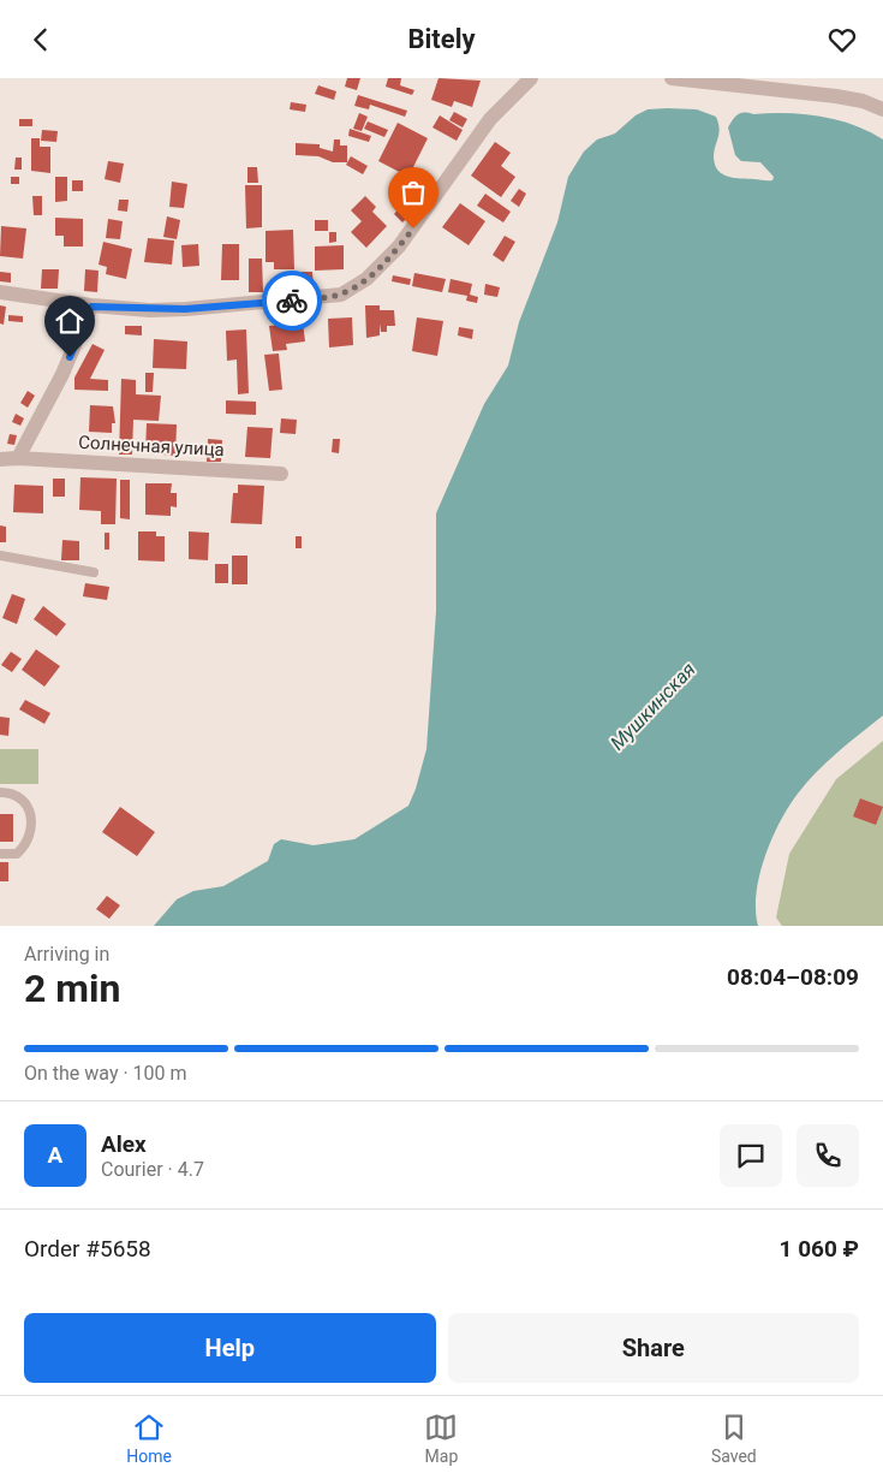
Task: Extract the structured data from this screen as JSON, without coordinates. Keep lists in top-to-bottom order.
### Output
{
  "streets": {
    "street": ["Солнечная улица"]
  },
  "water": ["Мушкинская"],
  "page": {
    "header": "Bitely",
    "heading": ["2 min", "Arriving in", "08:04–08:09"],
    "panel": [
      "Alex",
      "Courier · 4.7",
      "Order #5658",
      "1 060 ₽"
    ],
    "bar": "On the way · 100 m",
    "round": "A",
    "buttons": ["Help", "Share"],
    "tabs": ["Home", "Map", "Saved"]
  }
}
